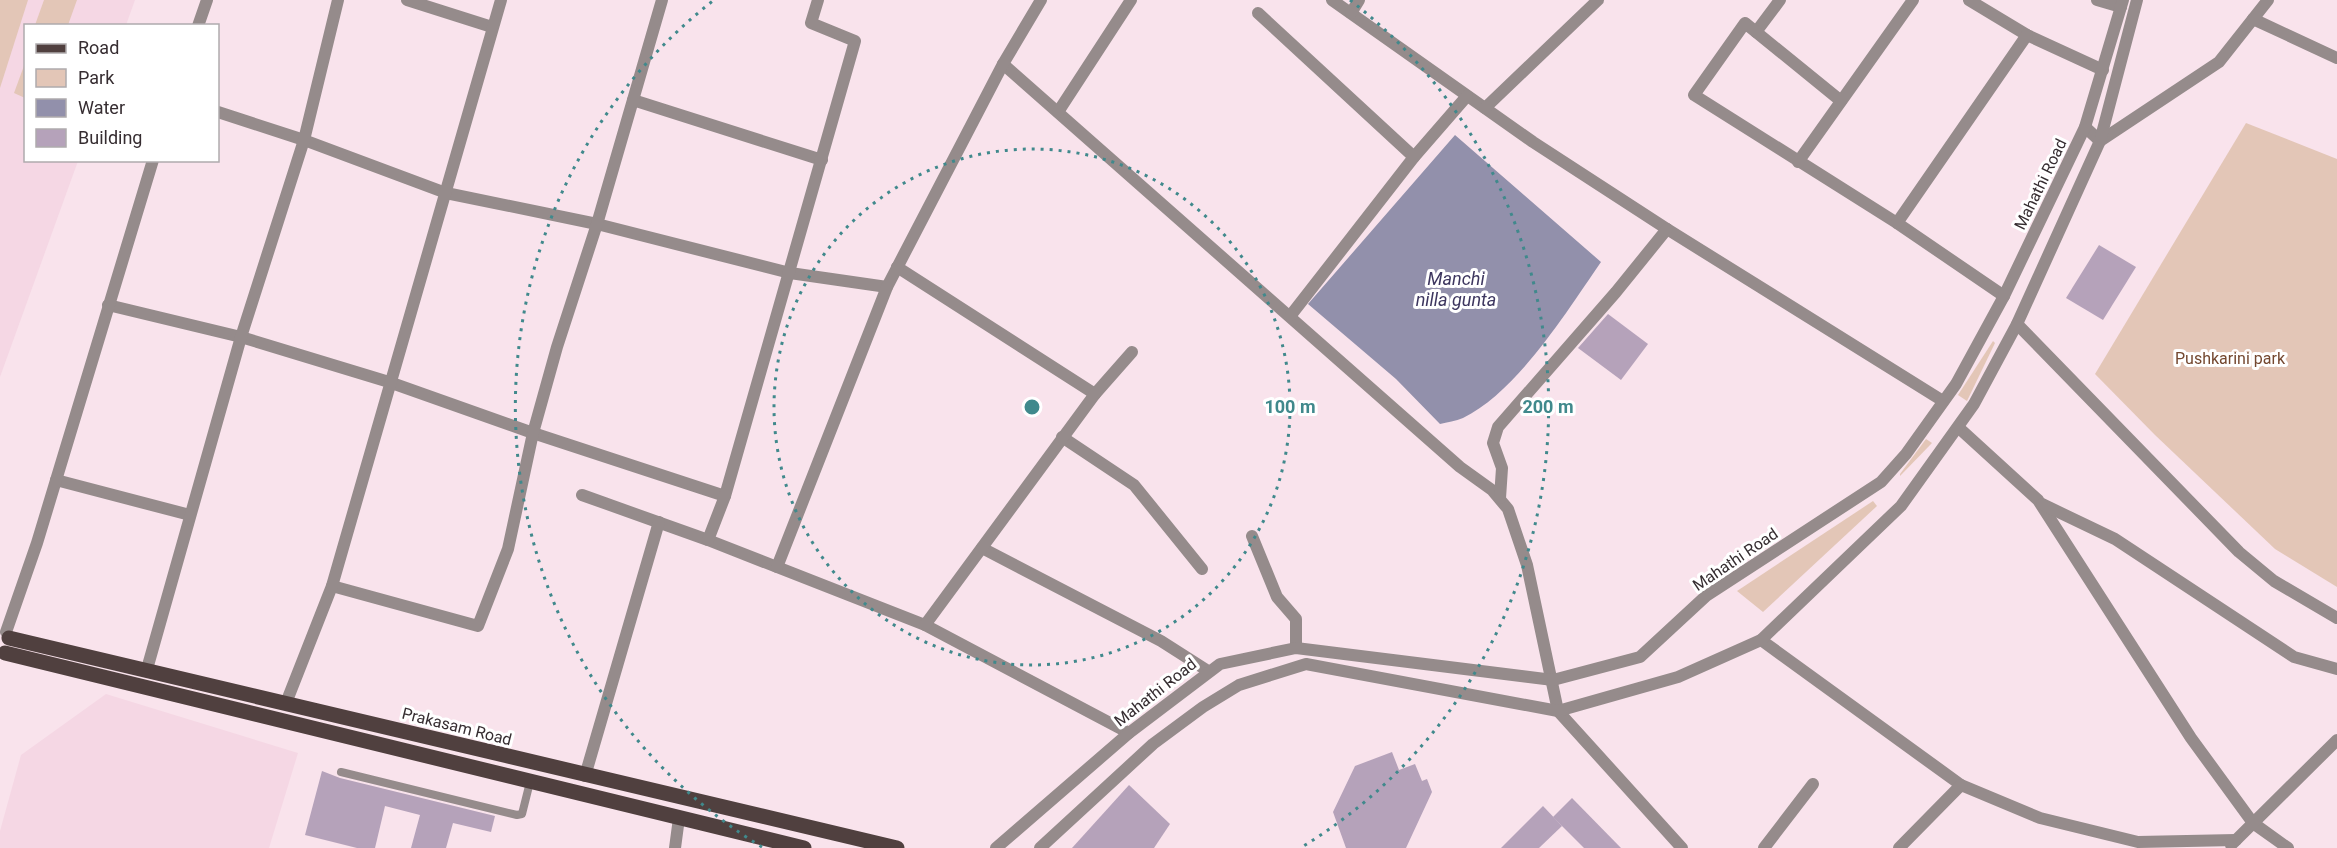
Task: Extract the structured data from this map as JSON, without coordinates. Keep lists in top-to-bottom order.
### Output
{
  "streets": {
    "main road": ["Prakasam Road"],
    "street": ["Mahathi Road"]
  },
  "water": ["Manchi nilla gunta"],
  "parks": ["Pushkarini park"],
  "legend": [
    "Road",
    "Park",
    "Water",
    "Building"
  ],
  "rings": ["100 m", "200 m"]
}
